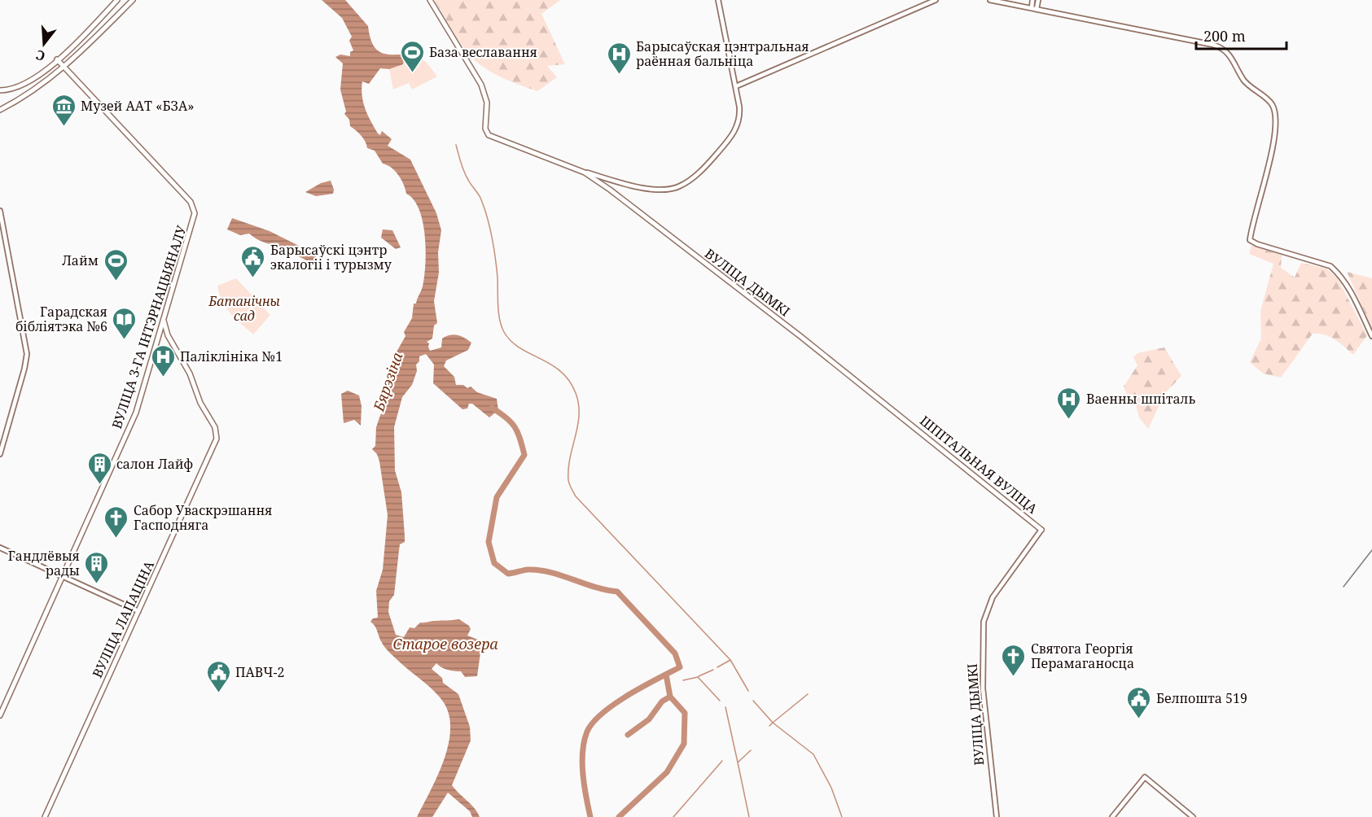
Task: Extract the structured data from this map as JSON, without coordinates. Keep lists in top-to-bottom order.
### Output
{
  "streets": {
    "main road": [
      "ВУЛІЦА ДЫМКІ",
      "ВУЛІЦА 3-ГА ІНТЭРНАЦЫЯНАЛУ",
      "ШПІТАЛЬНАЯ ВУЛІЦА",
      "ВУЛІЦА ЛАПАЦІНА"
    ]
  },
  "crossings": [
    ["ВУЛІЦА ДЫМКІ", "ШПІТАЛЬНАЯ ВУЛІЦА"]
  ],
  "water": ["Бярэзіна", "Старое возера"],
  "parks": ["Батанічны сад"],
  "places": {
    "sports": ["База веславання", "Лайм"],
    "hospital": ["Барысаўская цэнтральная раённая бальніца", "Паліклініка №1", "Ваенны шпіталь"],
    "museum": ["Музей ААТ «БЗА»"],
    "public building": ["Барысаўскі цэнтр экалогіі і турызму", "ПАВЧ-2", "Белпошта 519"],
    "library": ["Гарадская бібліятэка №6"],
    "building": ["салон Лайф", "Гандлёвыя рады"],
    "church": ["Сабор Уваскрэшання Гасподняга", "Святога Георгія Перамаганосца"]
  },
  "scale_bar": "200 m",
  "north": "bottom"
}
